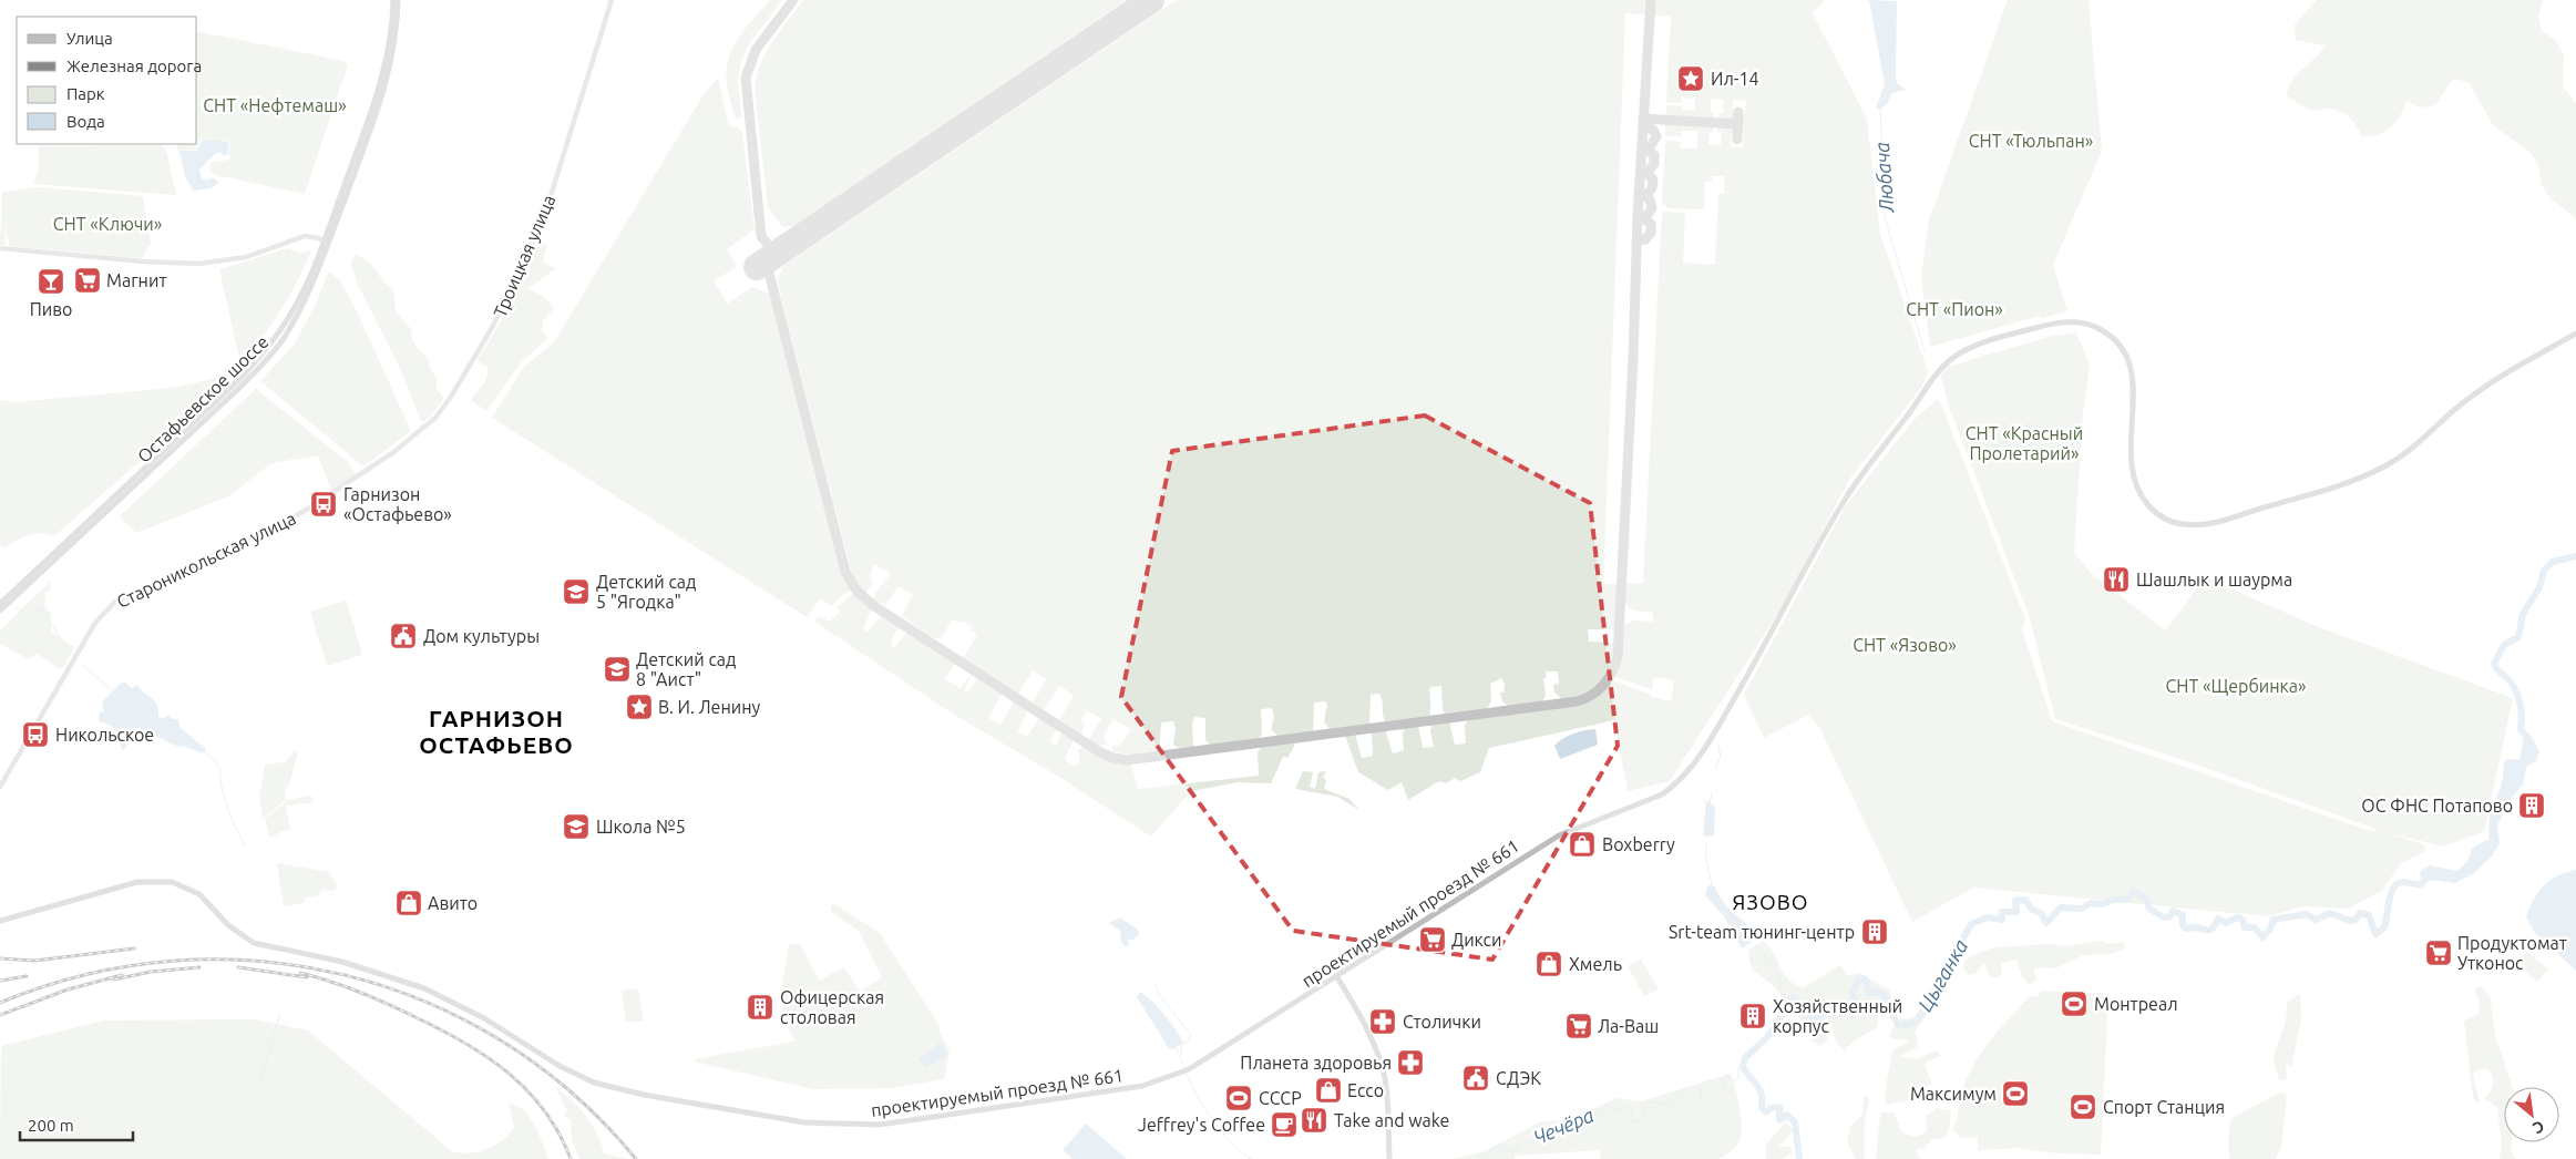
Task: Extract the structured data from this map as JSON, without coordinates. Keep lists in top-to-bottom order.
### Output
{
  "streets": {
    "main road": ["Остафьевское шоссе", "проектируемый проезд № 661"],
    "street": ["Троицкая улица", "Староникольская улица"]
  },
  "crossings": [
    ["Троицкая улица", "Староникольская улица"]
  ],
  "districts": ["ГАРНИЗОН ОСТАФЬЕВО", "ЯЗОВО"],
  "water": ["Любача", "Цыганка", "Чечёра"],
  "parks": [
    "СНТ «Нефтемаш»",
    "СНТ «Тюльпан»",
    "СНТ «Ключи»",
    "СНТ «Пион»",
    "СНТ «Красный Пролетарий»",
    "СНТ «Язово»",
    "СНТ «Щербинка»"
  ],
  "places": {
    "place": ["Ил-14", "В. И. Ленину"],
    "supermarket": [
      "Магнит",
      "Дикси",
      "Продуктомат Утконос",
      "Ла-Ваш"
    ],
    "bar": ["Пиво"],
    "bus stop": ["Гарнизон «Остафьево»", "Никольское"],
    "restaurant": ["Шашлык и шаурма", "Take and wake"],
    "school or university": ["Детский сад 5 \"Ягодка\"", "Детский сад 8 \"Аист\"", "Школа №5"],
    "public building": ["Дом культуры", "СДЭК"],
    "building": [
      "ОС ФНС Потапово",
      "Srt-team тюнинг-центр",
      "Офицерская столовая",
      "Хозяйственный корпус"
    ],
    "shop": [
      "Boxberry",
      "Авито",
      "Хмель",
      "Ecco"
    ],
    "sports": [
      "Монтреал",
      "Максимум",
      "СССР",
      "Спорт Станция"
    ],
    "pharmacy": ["Столички", "Планета здоровья"],
    "cafe": ["Jeffrey's Coffee"]
  },
  "legend": [
    "Улица",
    "Железная дорога",
    "Парк",
    "Вода"
  ],
  "scale_bar": "200 m",
  "north": "bottom right"
}
